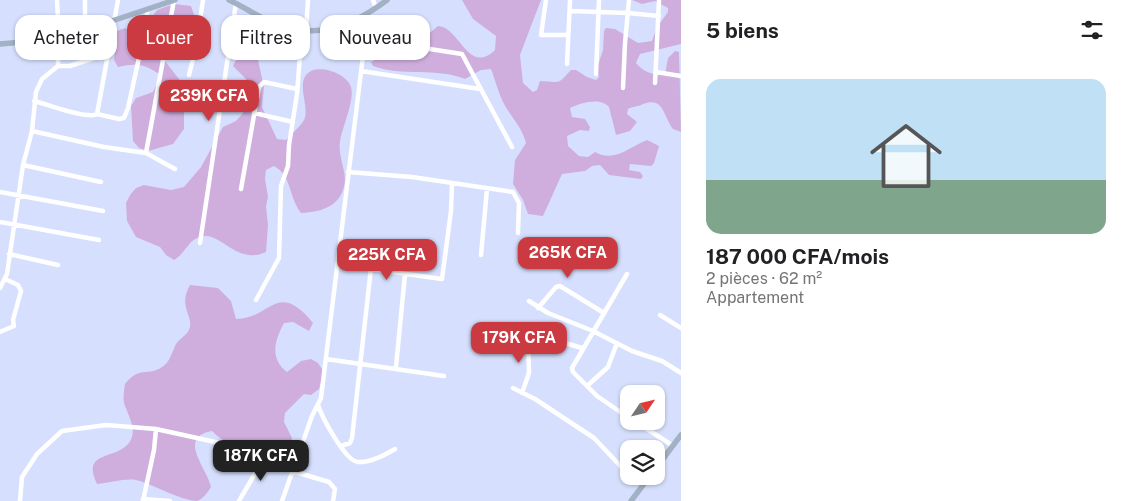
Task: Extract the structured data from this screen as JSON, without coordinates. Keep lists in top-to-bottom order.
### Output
{
  "north": "top right",
  "page": {
    "heading": "5 biens",
    "chip": [
      "Acheter",
      "Louer",
      "Filtres",
      "Nouveau"
    ],
    "list": [
      {
        "name": "187 000 CFA/mois",
        "note": "2 pièces · 62 m² · Appartement"
      }
    ],
    "price": [
      "239K CFA",
      "265K CFA",
      "225K CFA",
      "179K CFA",
      "187K CFA"
    ]
  }
}
